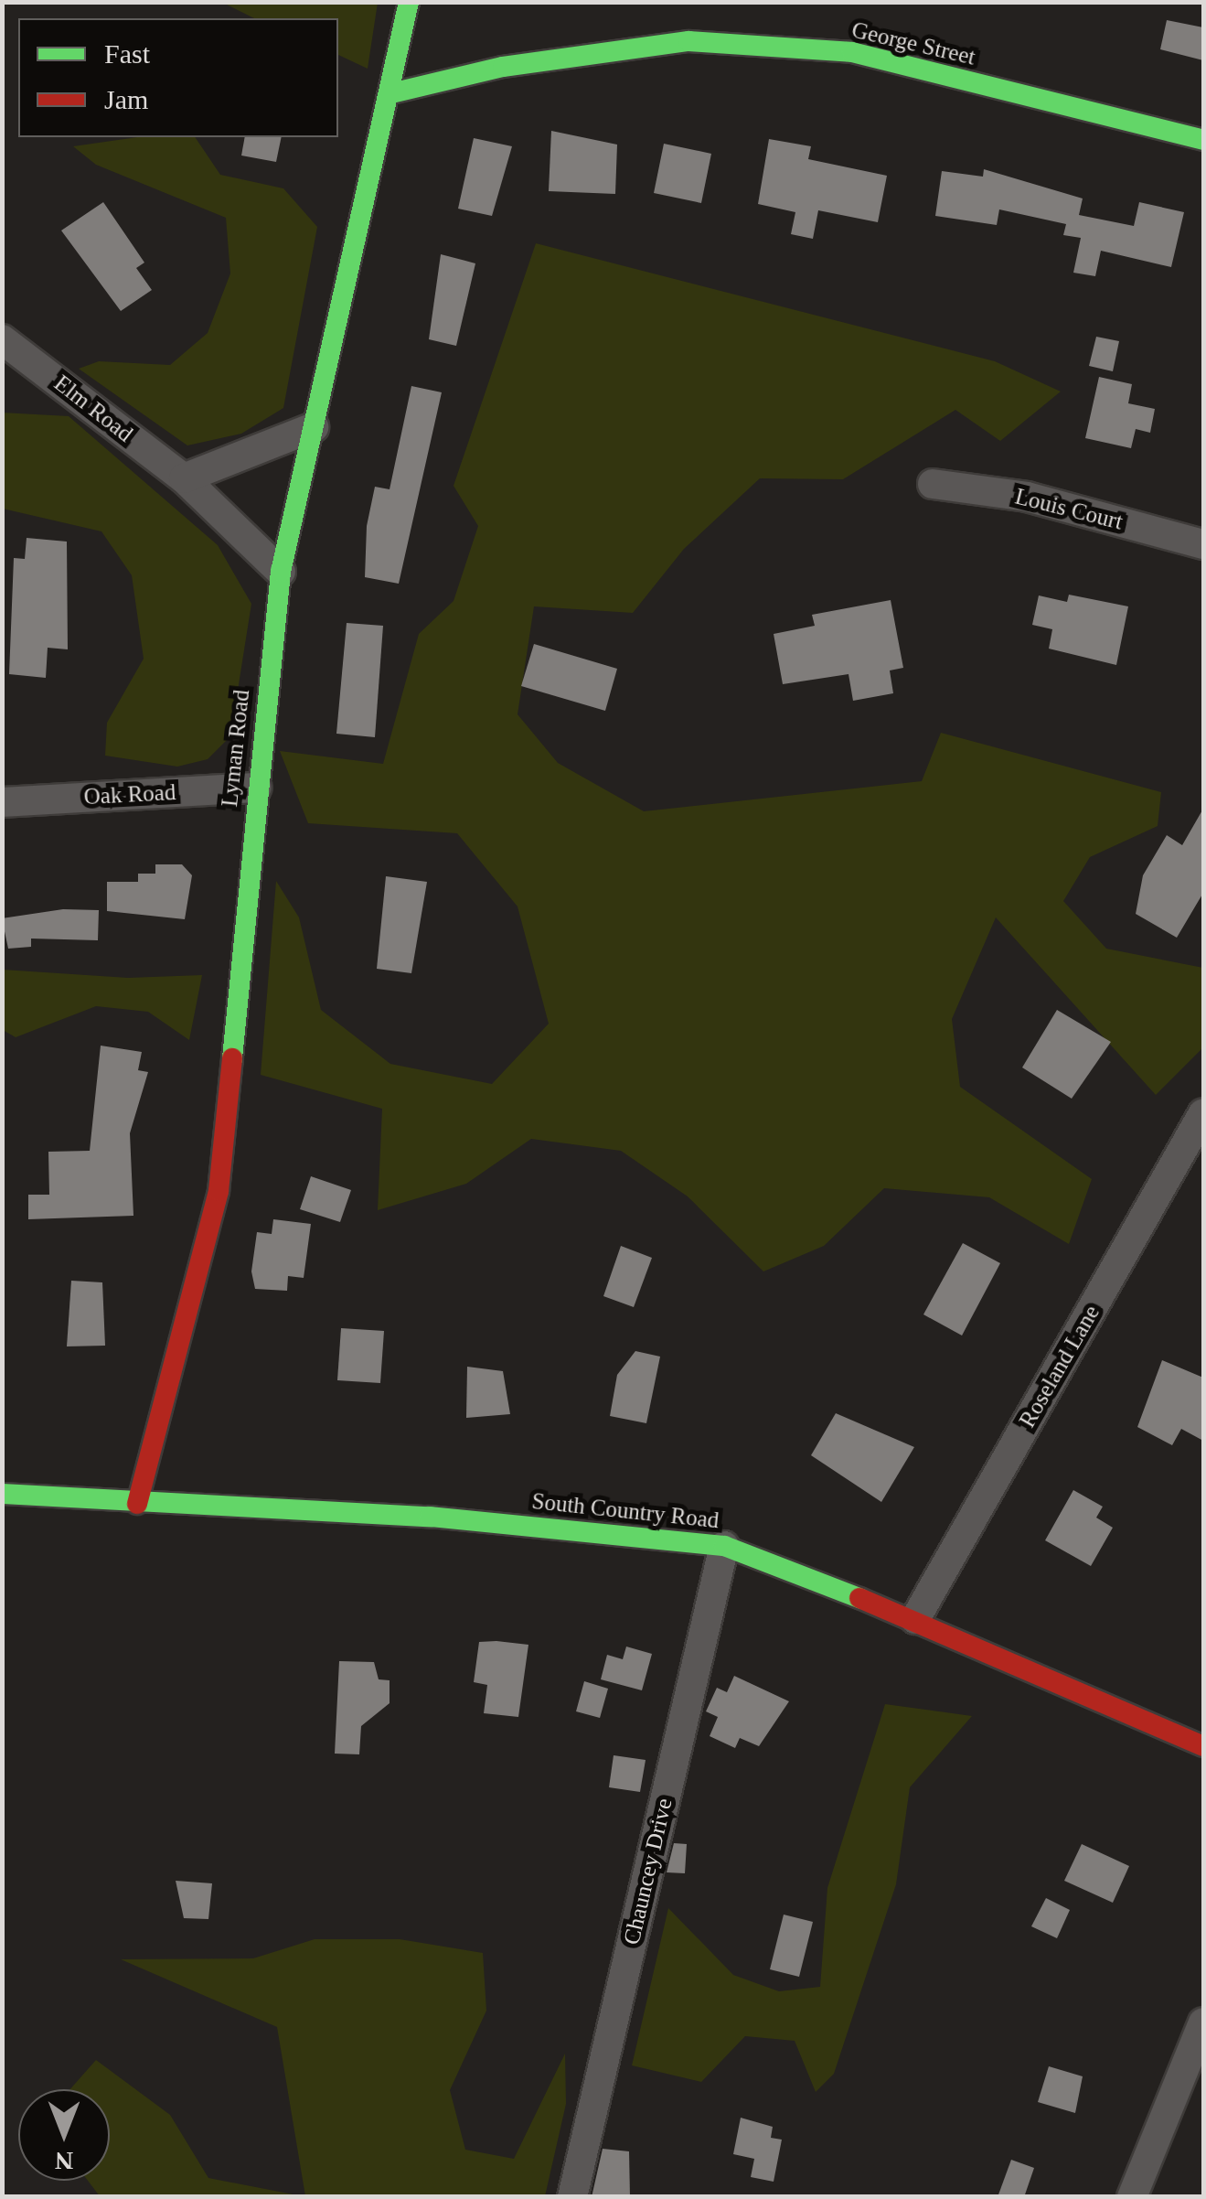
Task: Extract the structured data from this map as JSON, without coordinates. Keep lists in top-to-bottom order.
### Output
{
  "streets": {
    "street": [
      "George Street",
      "Elm Road",
      "Louis Court",
      "Lyman Road",
      "Oak Road",
      "Roseland Lane",
      "South Country Road",
      "Chauncey Drive"
    ]
  },
  "crossings": [
    ["George Street", "Lyman Road"],
    ["Elm Road", "Lyman Road"],
    ["Lyman Road", "Oak Road"],
    ["Lyman Road", "South Country Road"],
    ["Roseland Lane", "South Country Road"],
    ["South Country Road", "Chauncey Drive"]
  ],
  "legend": ["Fast", "Jam"],
  "north": "bottom"
}
